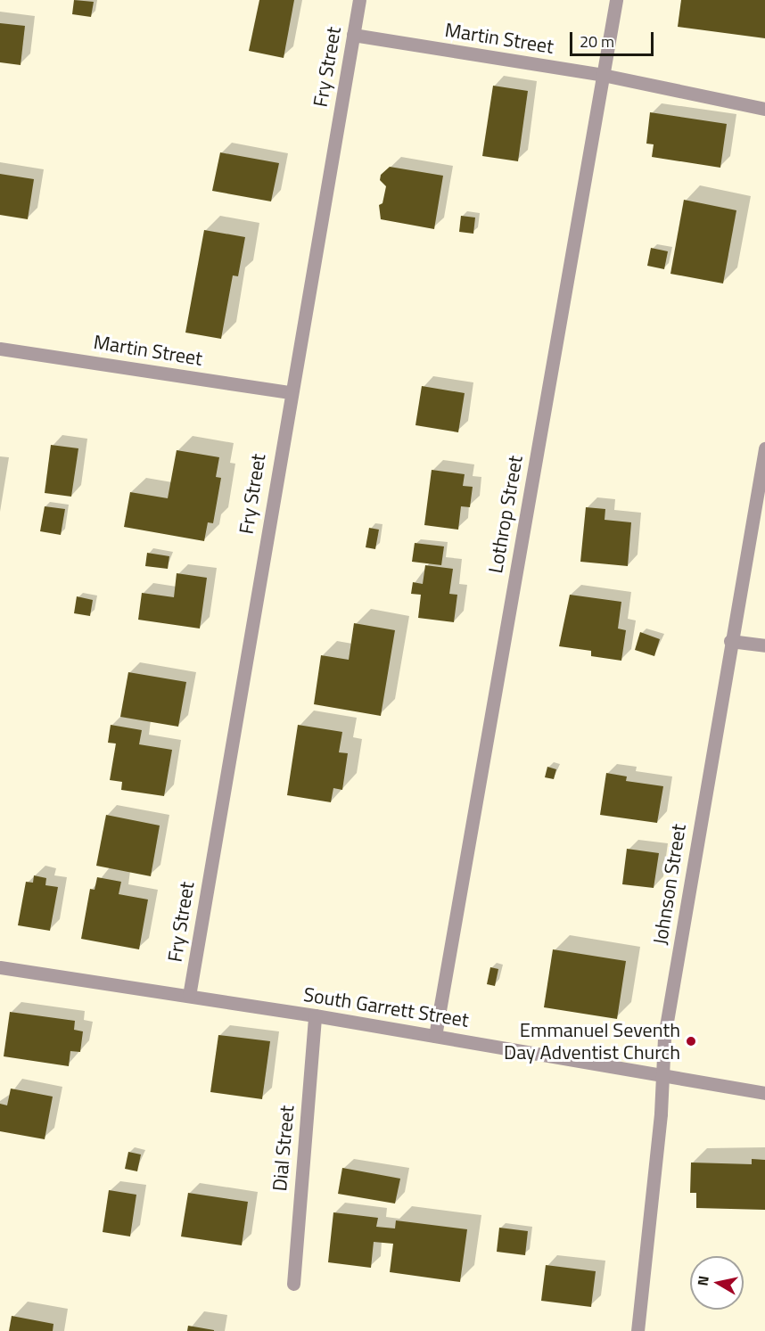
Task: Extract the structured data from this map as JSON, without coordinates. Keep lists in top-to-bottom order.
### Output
{
  "streets": {
    "street": [
      "Martin Street",
      "Fry Street",
      "Lothrop Street",
      "Johnson Street",
      "South Garrett Street",
      "Dial Street"
    ]
  },
  "crossings": [
    ["Martin Street", "Fry Street"],
    ["Martin Street", "Lothrop Street"],
    ["Fry Street", "South Garrett Street"],
    ["Lothrop Street", "South Garrett Street"],
    ["Johnson Street", "South Garrett Street"],
    ["South Garrett Street", "Dial Street"]
  ],
  "places": ["Emmanuel Seventh Day Adventist Church"],
  "scale_bar": "20 m",
  "north": "left"
}
